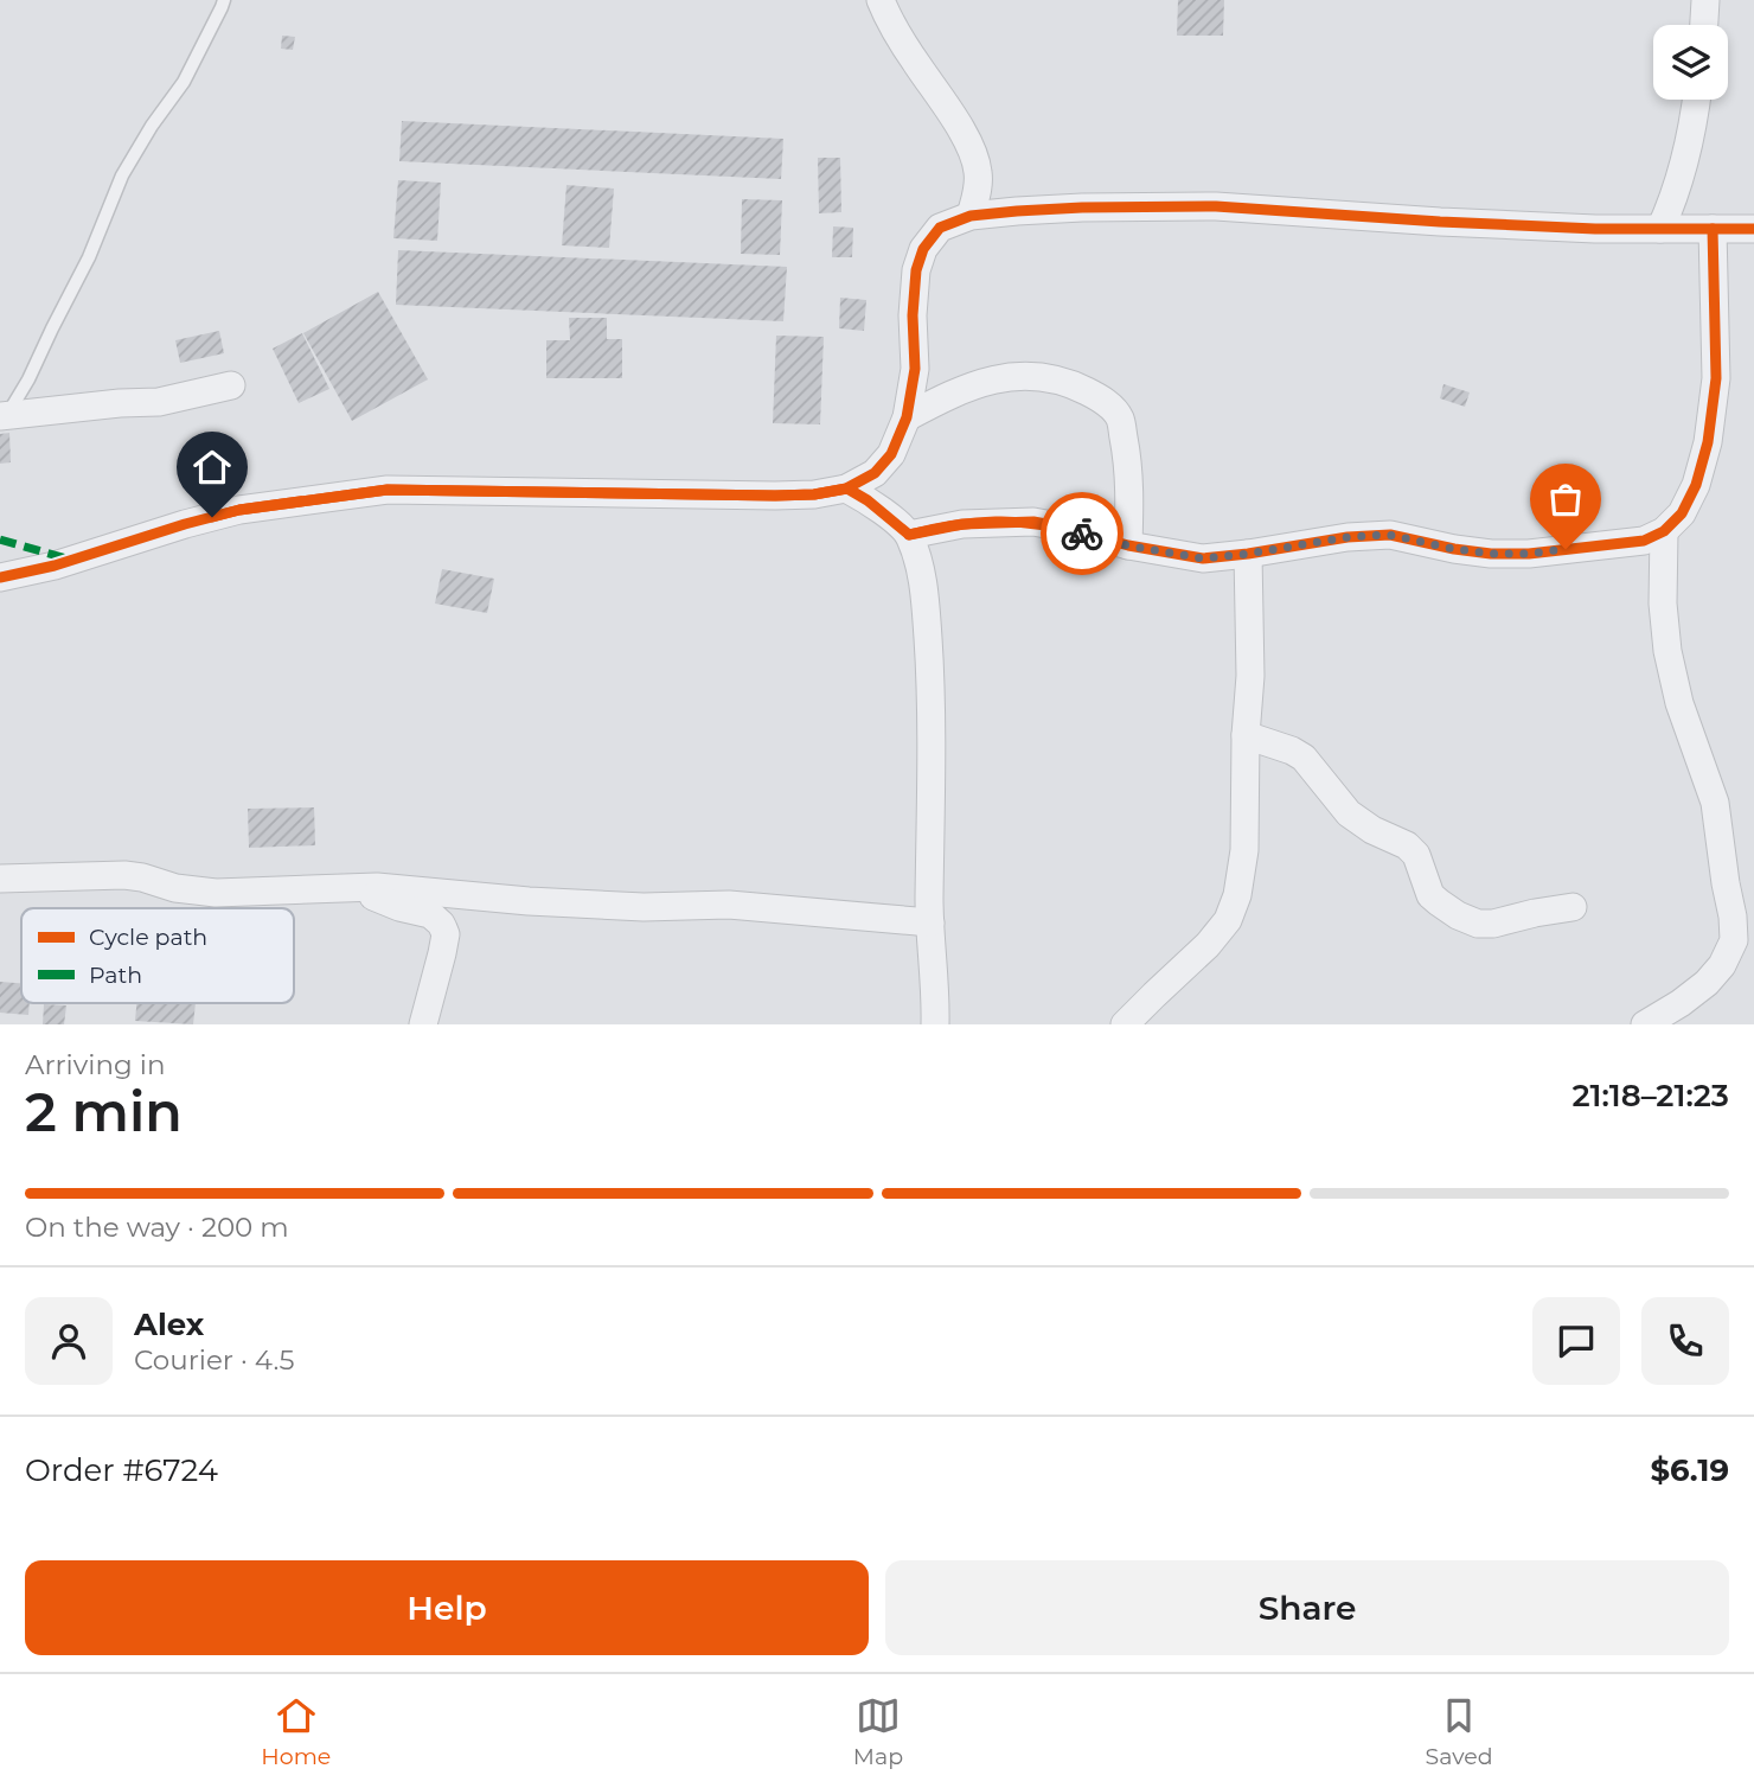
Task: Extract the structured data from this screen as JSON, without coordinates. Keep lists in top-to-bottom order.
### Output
{
  "legend": ["Cycle path", "Path"],
  "page": {
    "heading": ["2 min", "Arriving in", "21:18–21:23"],
    "panel": [
      "Alex",
      "Courier · 4.5",
      "Order #6724",
      "$6.19"
    ],
    "bar": "On the way · 200 m",
    "buttons": ["Help", "Share"],
    "tabs": ["Home", "Map", "Saved"]
  }
}
